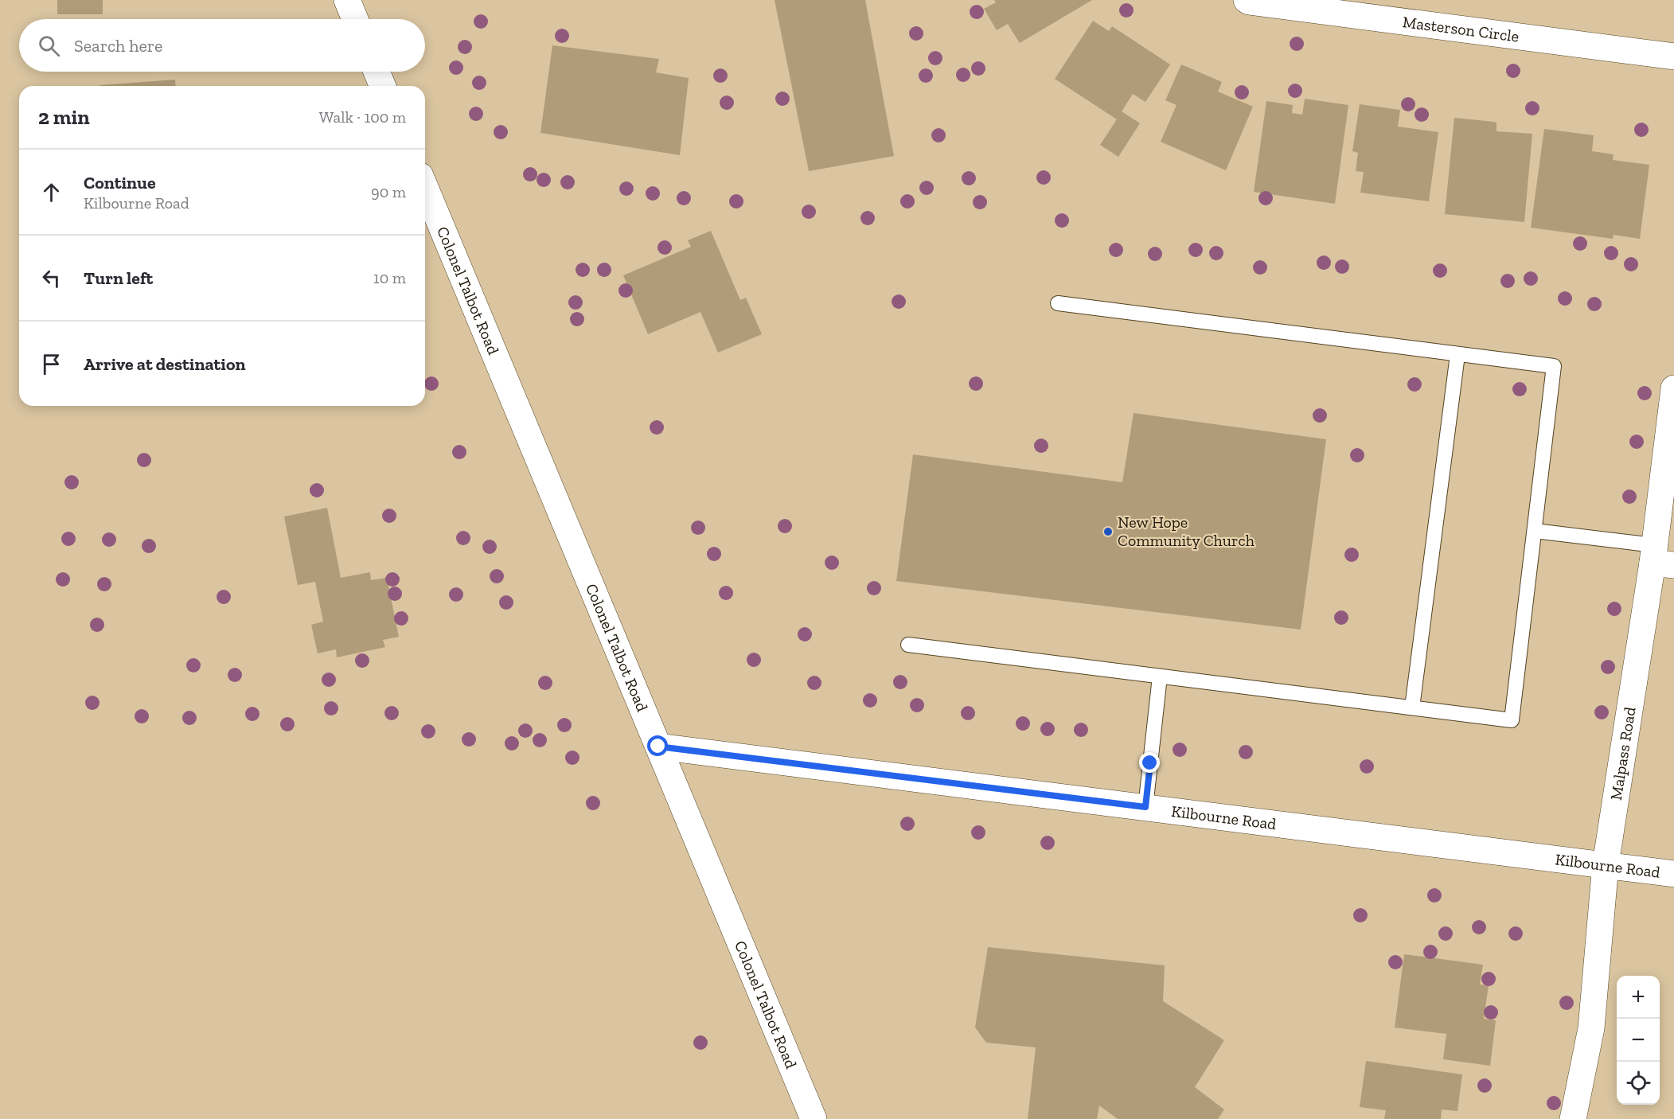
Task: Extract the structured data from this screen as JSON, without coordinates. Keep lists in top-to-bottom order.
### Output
{
  "streets": {
    "street": [
      "Masterson Circle",
      "Colonel Talbot Road",
      "Malpass Road",
      "Kilbourne Road"
    ]
  },
  "crossings": [
    ["Colonel Talbot Road", "Kilbourne Road"],
    ["Malpass Road", "Kilbourne Road"]
  ],
  "places": ["New Hope Community Church"],
  "page": {
    "search": "Search here",
    "heading": ["2 min", "Walk · 100 m"],
    "list": [
      ["Continue", "Kilbourne Road", "90 m"],
      ["Turn left", "10 m"],
      "Arrive at destination"
    ],
    "map_buttons": ["+", "−"]
  }
}
